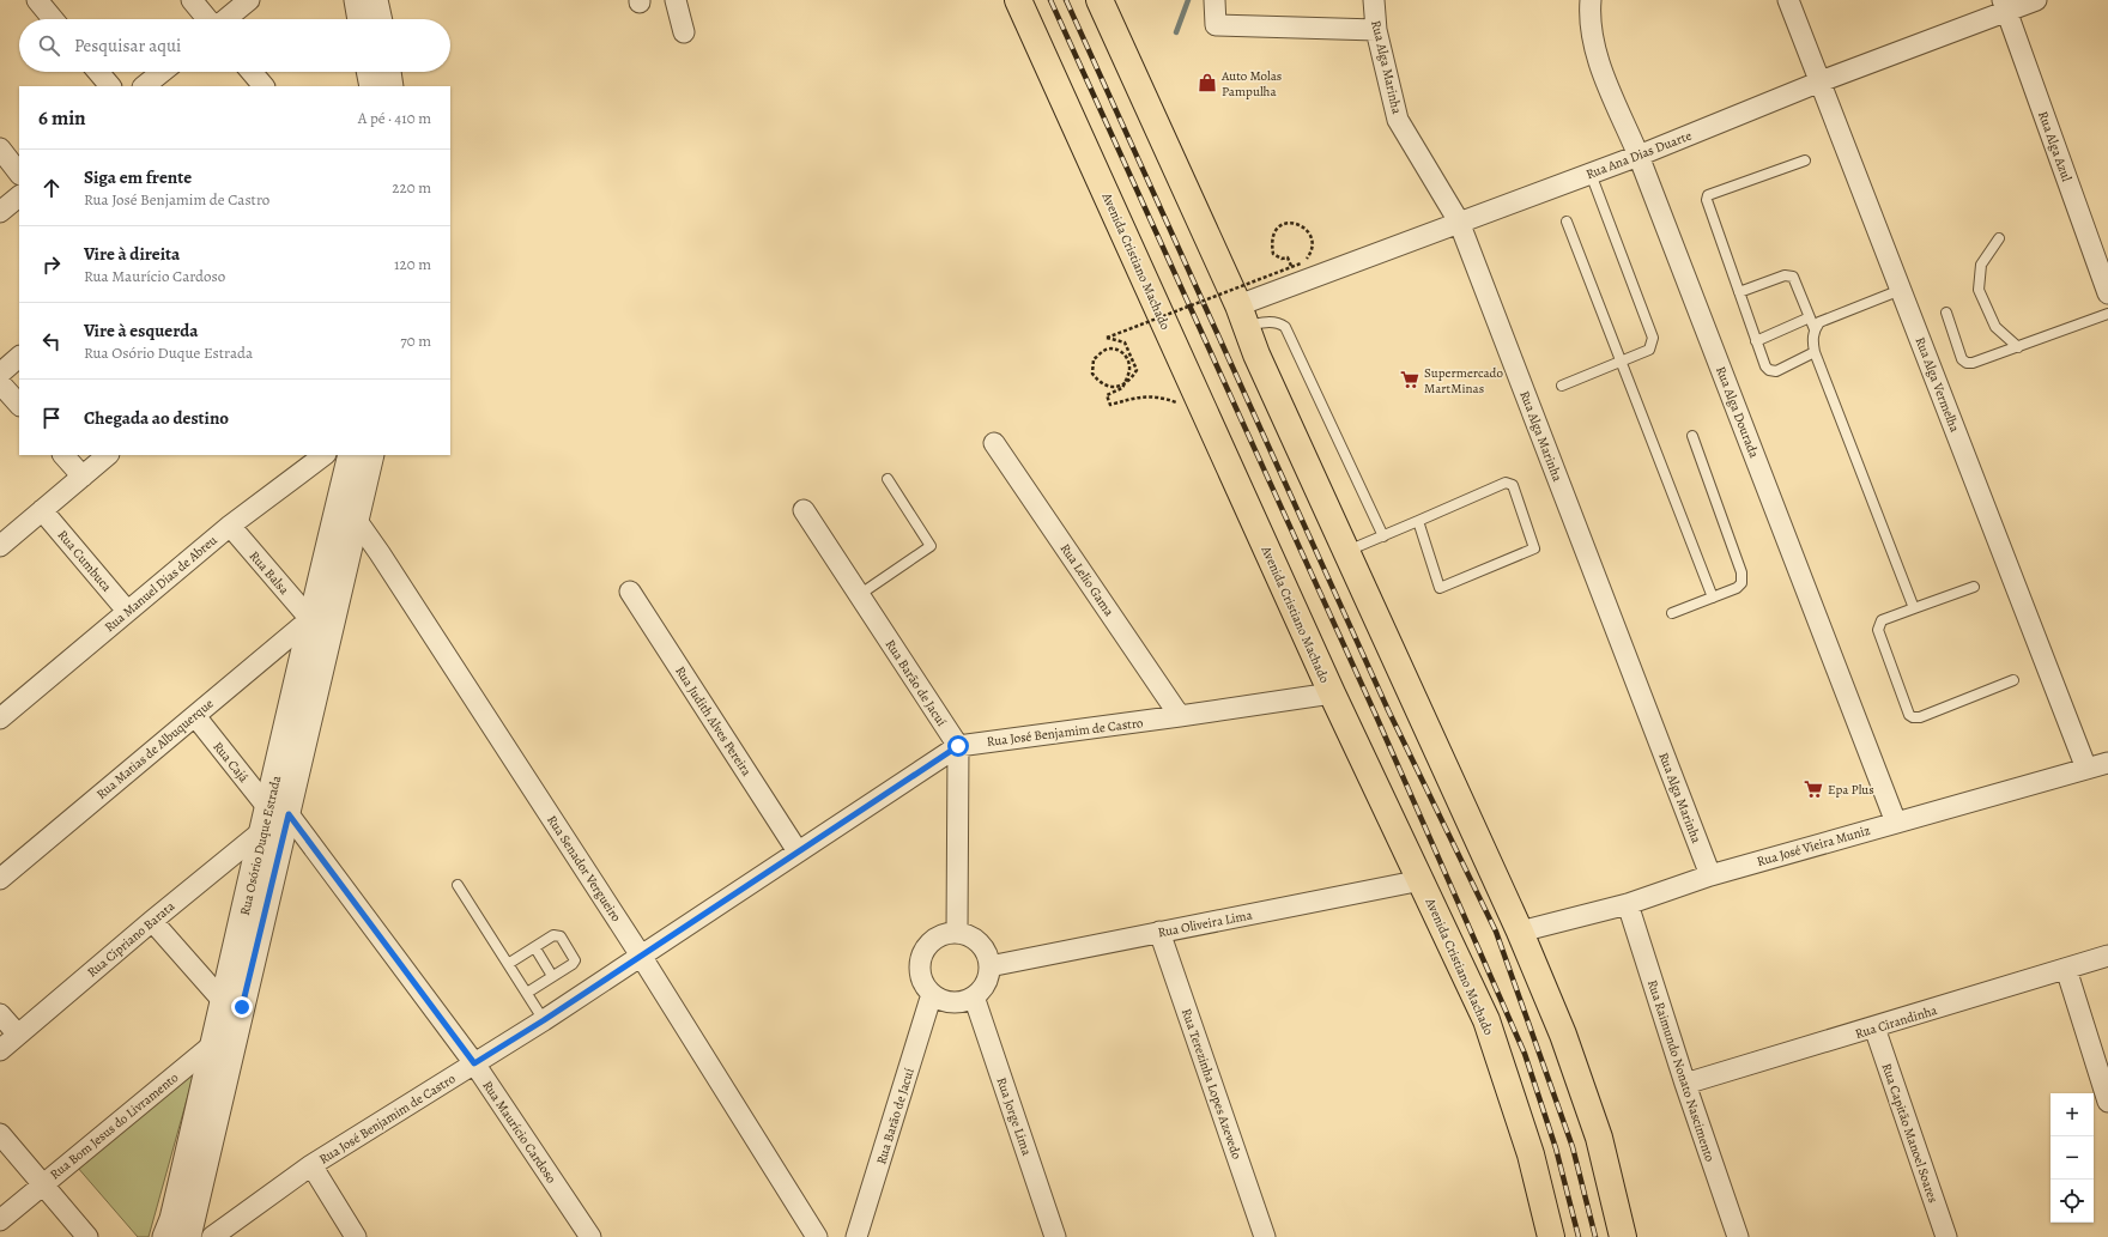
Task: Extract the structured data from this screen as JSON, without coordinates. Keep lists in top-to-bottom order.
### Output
{
  "streets": {
    "highway": ["Avenida Cristiano Machado"],
    "street": [
      "Rua Alga Marinha",
      "Rua Alga Azul",
      "Rua Ana Dias Duarte",
      "Rua Alga Vermelha",
      "Rua Alga Dourada",
      "Rua Cumbuca",
      "Rua Balsa",
      "Rua Lelio Gama",
      "Rua Manuel Dias de Abreu",
      "Rua Barão de Jacuí",
      "Rua Judith Alves Pereira",
      "Rua José Benjamim de Castro",
      "Rua Matias de Albuquerque",
      "Rua Cajá",
      "Rua Osório Duque Estrada",
      "Rua José Vieira Muniz",
      "Rua Senador Vergueiro",
      "Rua Oliveira Lima",
      "Rua Cipriano Barata",
      "Rua Cirandinha",
      "Rua Raimundo Nonato Nascimento",
      "Rua Terezinha Lopes Azevedo",
      "Rua Jorge Lima",
      "Rua Bom Jesus do Livramento",
      "Rua Maurício Cardoso",
      "Rua Capitão Manoel Soares"
    ]
  },
  "crossings": [
    ["Rua Alga Marinha", "Rua Ana Dias Duarte"],
    ["Rua Alga Marinha", "Rua José Vieira Muniz"],
    ["Rua Alga Azul", "Rua Ana Dias Duarte"],
    ["Rua Ana Dias Duarte", "Rua Alga Vermelha"],
    ["Rua Ana Dias Duarte", "Rua Alga Dourada"],
    ["Avenida Cristiano Machado", "Rua José Benjamim de Castro"],
    ["Avenida Cristiano Machado", "Rua Oliveira Lima"],
    ["Rua Alga Vermelha", "Rua José Vieira Muniz"],
    ["Rua Alga Dourada", "Rua José Vieira Muniz"],
    ["Rua Cumbuca", "Rua Manuel Dias de Abreu"],
    ["Rua Balsa", "Rua Manuel Dias de Abreu"],
    ["Rua Balsa", "Rua Matias de Albuquerque"],
    ["Rua Balsa", "Rua Osório Duque Estrada"],
    ["Rua Lelio Gama", "Rua José Benjamim de Castro"],
    ["Rua Barão de Jacuí", "Rua José Benjamim de Castro"],
    ["Rua Barão de Jacuí", "Rua Oliveira Lima"],
    ["Rua Barão de Jacuí", "Rua Jorge Lima"],
    ["Rua Judith Alves Pereira", "Rua José Benjamim de Castro"],
    ["Rua José Benjamim de Castro", "Rua Osório Duque Estrada"],
    ["Rua José Benjamim de Castro", "Rua Senador Vergueiro"],
    ["Rua José Benjamim de Castro", "Rua Maurício Cardoso"],
    ["Rua Matias de Albuquerque", "Rua Cajá"],
    ["Rua Matias de Albuquerque", "Rua Osório Duque Estrada"],
    ["Rua Cajá", "Rua Osório Duque Estrada"],
    ["Rua Cajá", "Rua Cipriano Barata"],
    ["Rua Cajá", "Rua Maurício Cardoso"],
    ["Rua Osório Duque Estrada", "Rua Senador Vergueiro"],
    ["Rua Osório Duque Estrada", "Rua Cipriano Barata"],
    ["Rua Osório Duque Estrada", "Rua Bom Jesus do Livramento"],
    ["Rua Osório Duque Estrada", "Rua Maurício Cardoso"],
    ["Rua José Vieira Muniz", "Rua Raimundo Nonato Nascimento"],
    ["Rua Oliveira Lima", "Rua Terezinha Lopes Azevedo"],
    ["Rua Oliveira Lima", "Rua Jorge Lima"],
    ["Rua Cipriano Barata", "Rua Maurício Cardoso"],
    ["Rua Cirandinha", "Rua Raimundo Nonato Nascimento"],
    ["Rua Cirandinha", "Rua Capitão Manoel Soares"]
  ],
  "places": {
    "shop": ["Auto Molas Pampulha"],
    "supermarket": ["Supermercado MartMinas", "Epa Plus"]
  },
  "page": {
    "search": "Pesquisar aqui",
    "heading": ["6 min", "A pé · 410 m"],
    "list": [
      ["Siga em frente", "Rua José Benjamim de Castro", "220 m"],
      ["Vire à direita", "Rua Maurício Cardoso", "120 m"],
      ["Vire à esquerda", "Rua Osório Duque Estrada", "70 m"],
      "Chegada ao destino"
    ],
    "map_buttons": ["+", "−"]
  }
}
